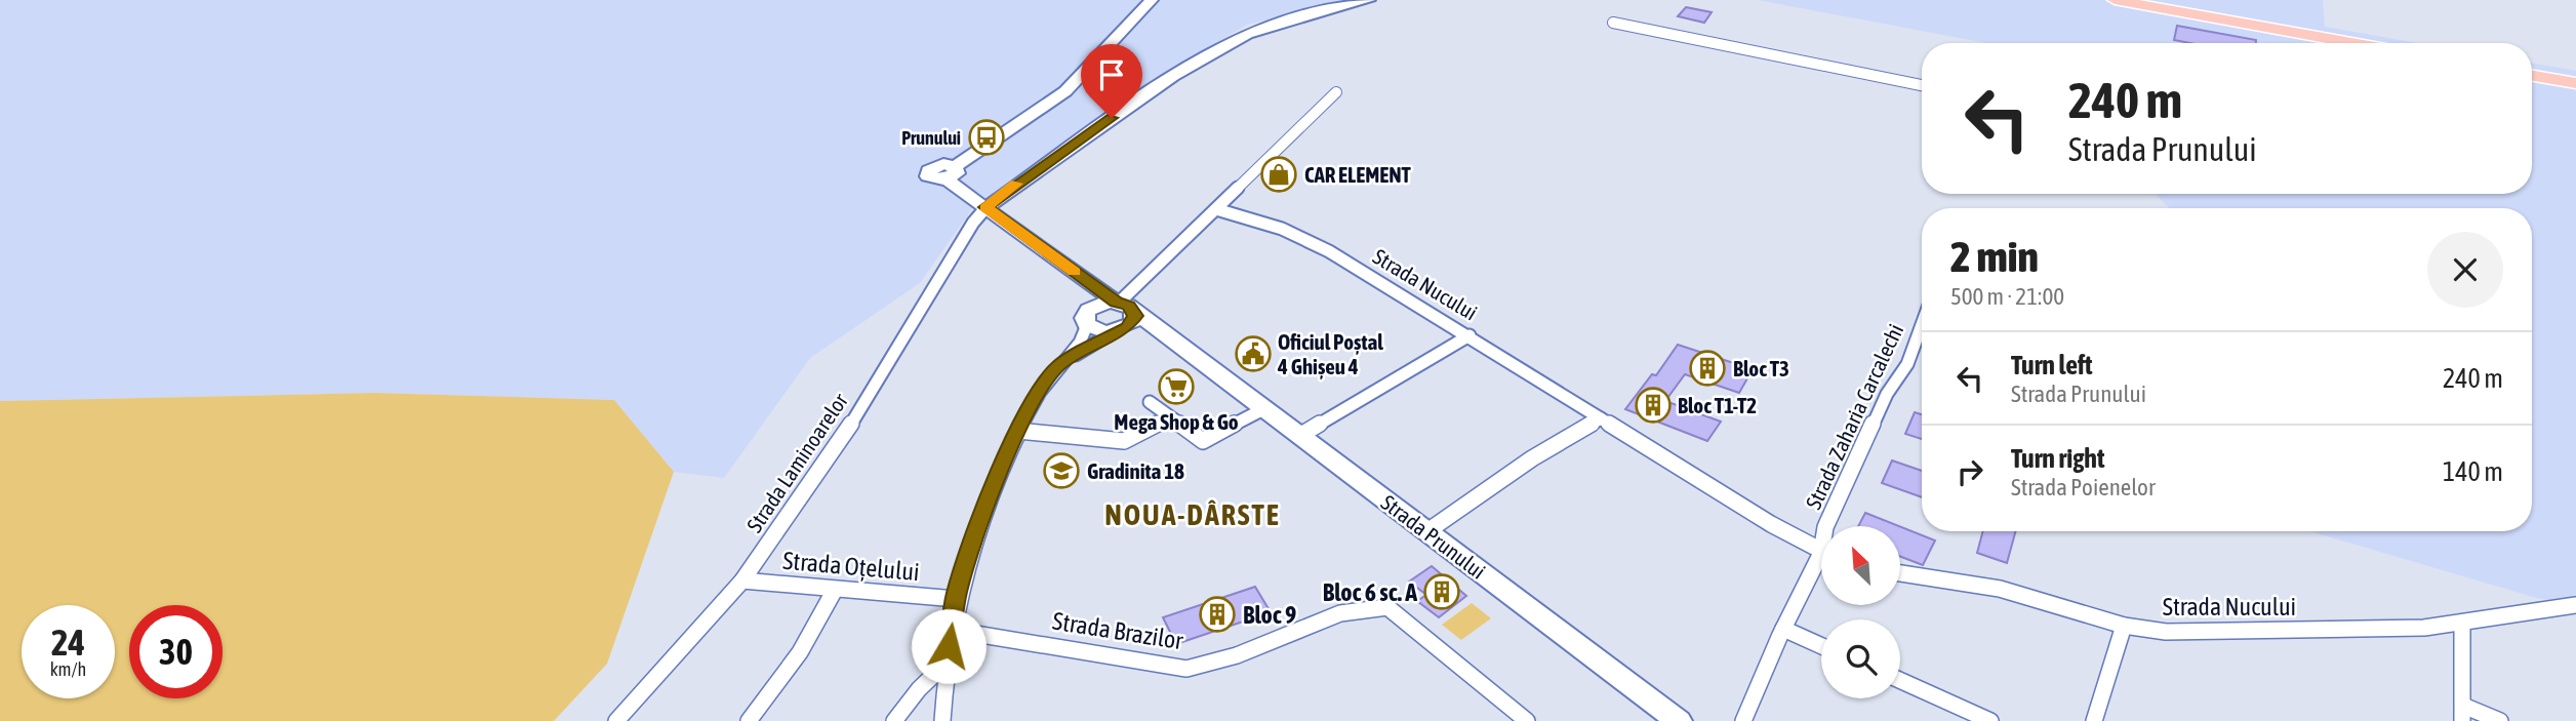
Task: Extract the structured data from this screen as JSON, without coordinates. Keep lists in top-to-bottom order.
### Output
{
  "streets": {
    "street": [
      "Strada Nucului",
      "Strada Zaharia Carcalechi",
      "Strada Laminoarelor",
      "Strada Prunului",
      "Strada Oțelului",
      "Strada Brazilor"
    ]
  },
  "crossings": [
    ["Strada Laminoarelor", "Strada Prunului"],
    ["Strada Laminoarelor", "Strada Oțelului"]
  ],
  "districts": ["NOUA-DÂRSTE"],
  "places": {
    "bus stop": ["Prunului"],
    "shop": ["CAR ELEMENT"],
    "public building": ["Oficiul Poștal 4 Ghișeu 4"],
    "building": [
      "Bloc T3",
      "Bloc T1-T2",
      "Bloc 6 sc. A",
      "Bloc 9"
    ],
    "supermarket": ["Mega Shop & Go"],
    "school or university": ["Gradinita 18"]
  },
  "north": "top left",
  "page": {
    "turn": ["240 m", "Strada Prunului"],
    "heading": ["2 min", "500 m · 21:00"],
    "list": [
      {
        "name": "Turn left",
        "note": "Strada Prunului",
        "value": "240 m"
      },
      {
        "name": "Turn right",
        "note": "Strada Poienelor",
        "value": "140 m"
      }
    ],
    "speed": "24 km/h",
    "limit": "30"
  }
}
